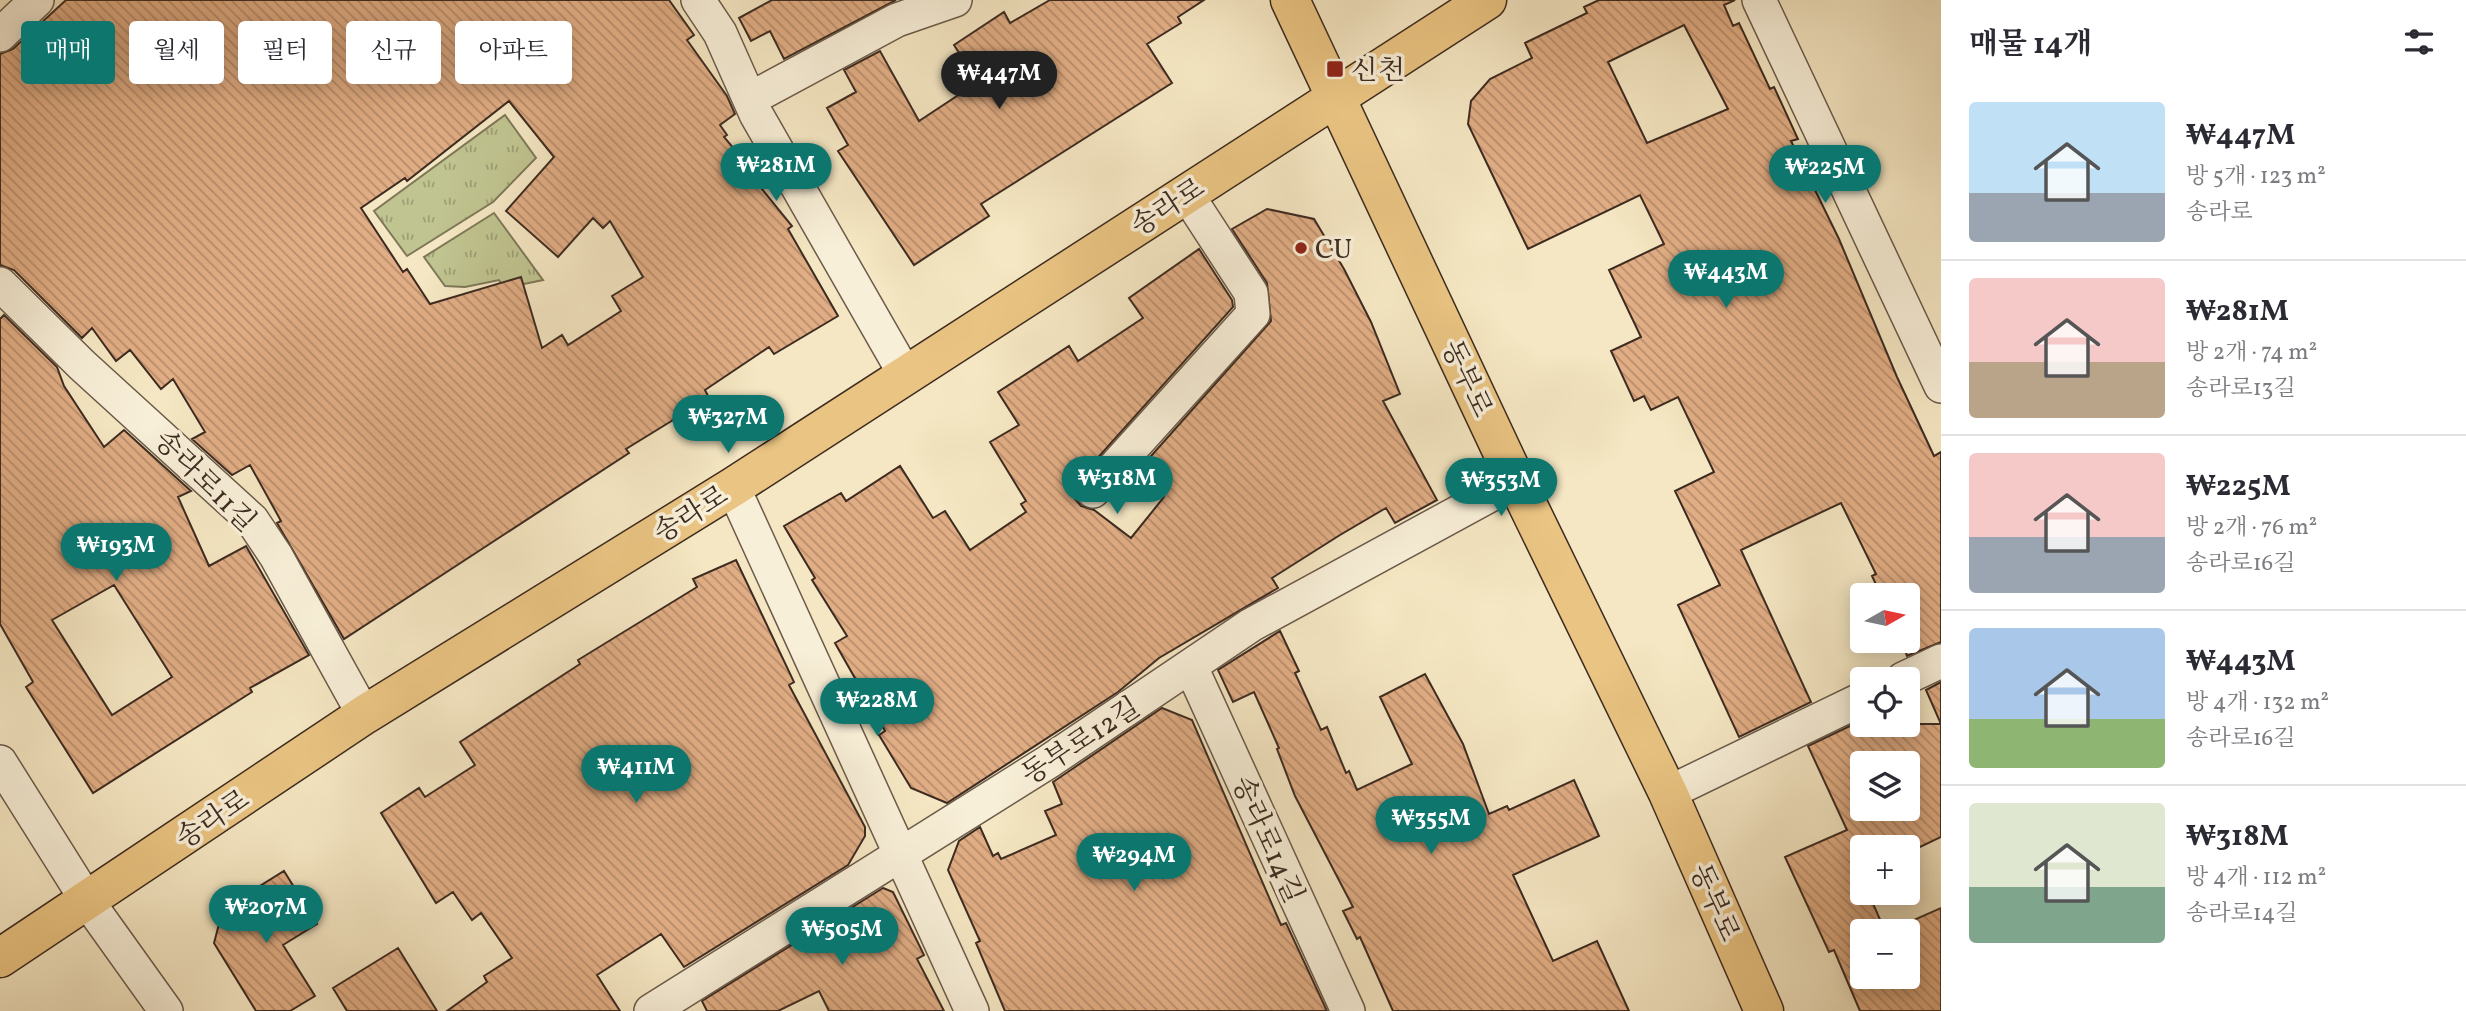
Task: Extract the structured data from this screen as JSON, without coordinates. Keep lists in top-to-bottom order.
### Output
{
  "streets": {
    "main road": ["송라로", "동부로"],
    "street": ["송라로11길", "동부로12길", "송라로14길"]
  },
  "crossings": [
    ["송라로", "동부로"],
    ["송라로", "송라로11길"],
    ["동부로", "동부로12길"],
    ["동부로12길", "송라로14길"]
  ],
  "places": {
    "transit": ["신천"],
    "other": ["CU"]
  },
  "north": "right",
  "page": {
    "heading": "매물 14개",
    "chip": [
      "매매",
      "월세",
      "필터",
      "신규",
      "아파트"
    ],
    "price": [
      "₩447M",
      "₩281M",
      "₩225M",
      "₩443M",
      "₩327M",
      "₩318M",
      "₩353M",
      "₩193M",
      "₩228M",
      "₩411M",
      "₩355M",
      "₩294M",
      "₩207M",
      "₩505M"
    ],
    "list": [
      {
        "name": "₩447M",
        "note": "방 5개 · 123 m² · 송라로"
      },
      {
        "name": "₩281M",
        "note": "방 2개 · 74 m² · 송라로13길"
      },
      {
        "name": "₩225M",
        "note": "방 2개 · 76 m² · 송라로16길"
      },
      {
        "name": "₩443M",
        "note": "방 4개 · 132 m² · 송라로16길"
      },
      {
        "name": "₩318M",
        "note": "방 4개 · 112 m² · 송라로14길"
      }
    ],
    "map_buttons": ["+", "−"]
  }
}
